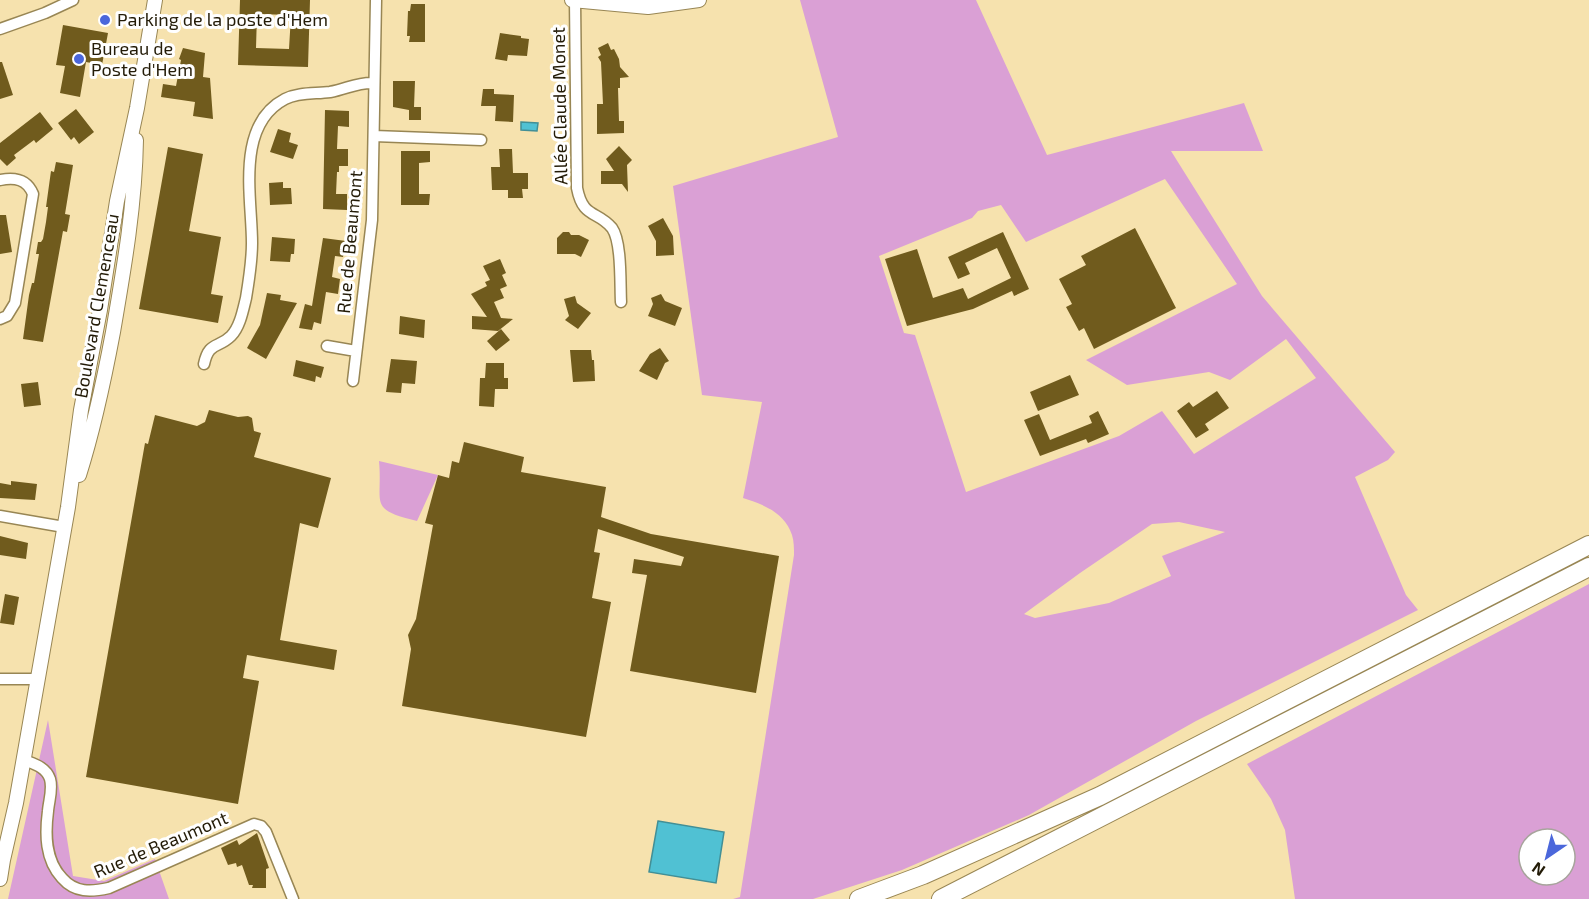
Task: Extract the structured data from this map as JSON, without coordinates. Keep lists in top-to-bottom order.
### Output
{
  "streets": {
    "street": ["Allée Claude Monet", "Rue de Beaumont", "Boulevard Clemenceau"]
  },
  "crossings": [
    ["Rue de Beaumont", "Boulevard Clemenceau"]
  ],
  "places": ["Parking de la poste d'Hem", "Bureau de Poste d'Hem"],
  "north": "bottom left"
}
